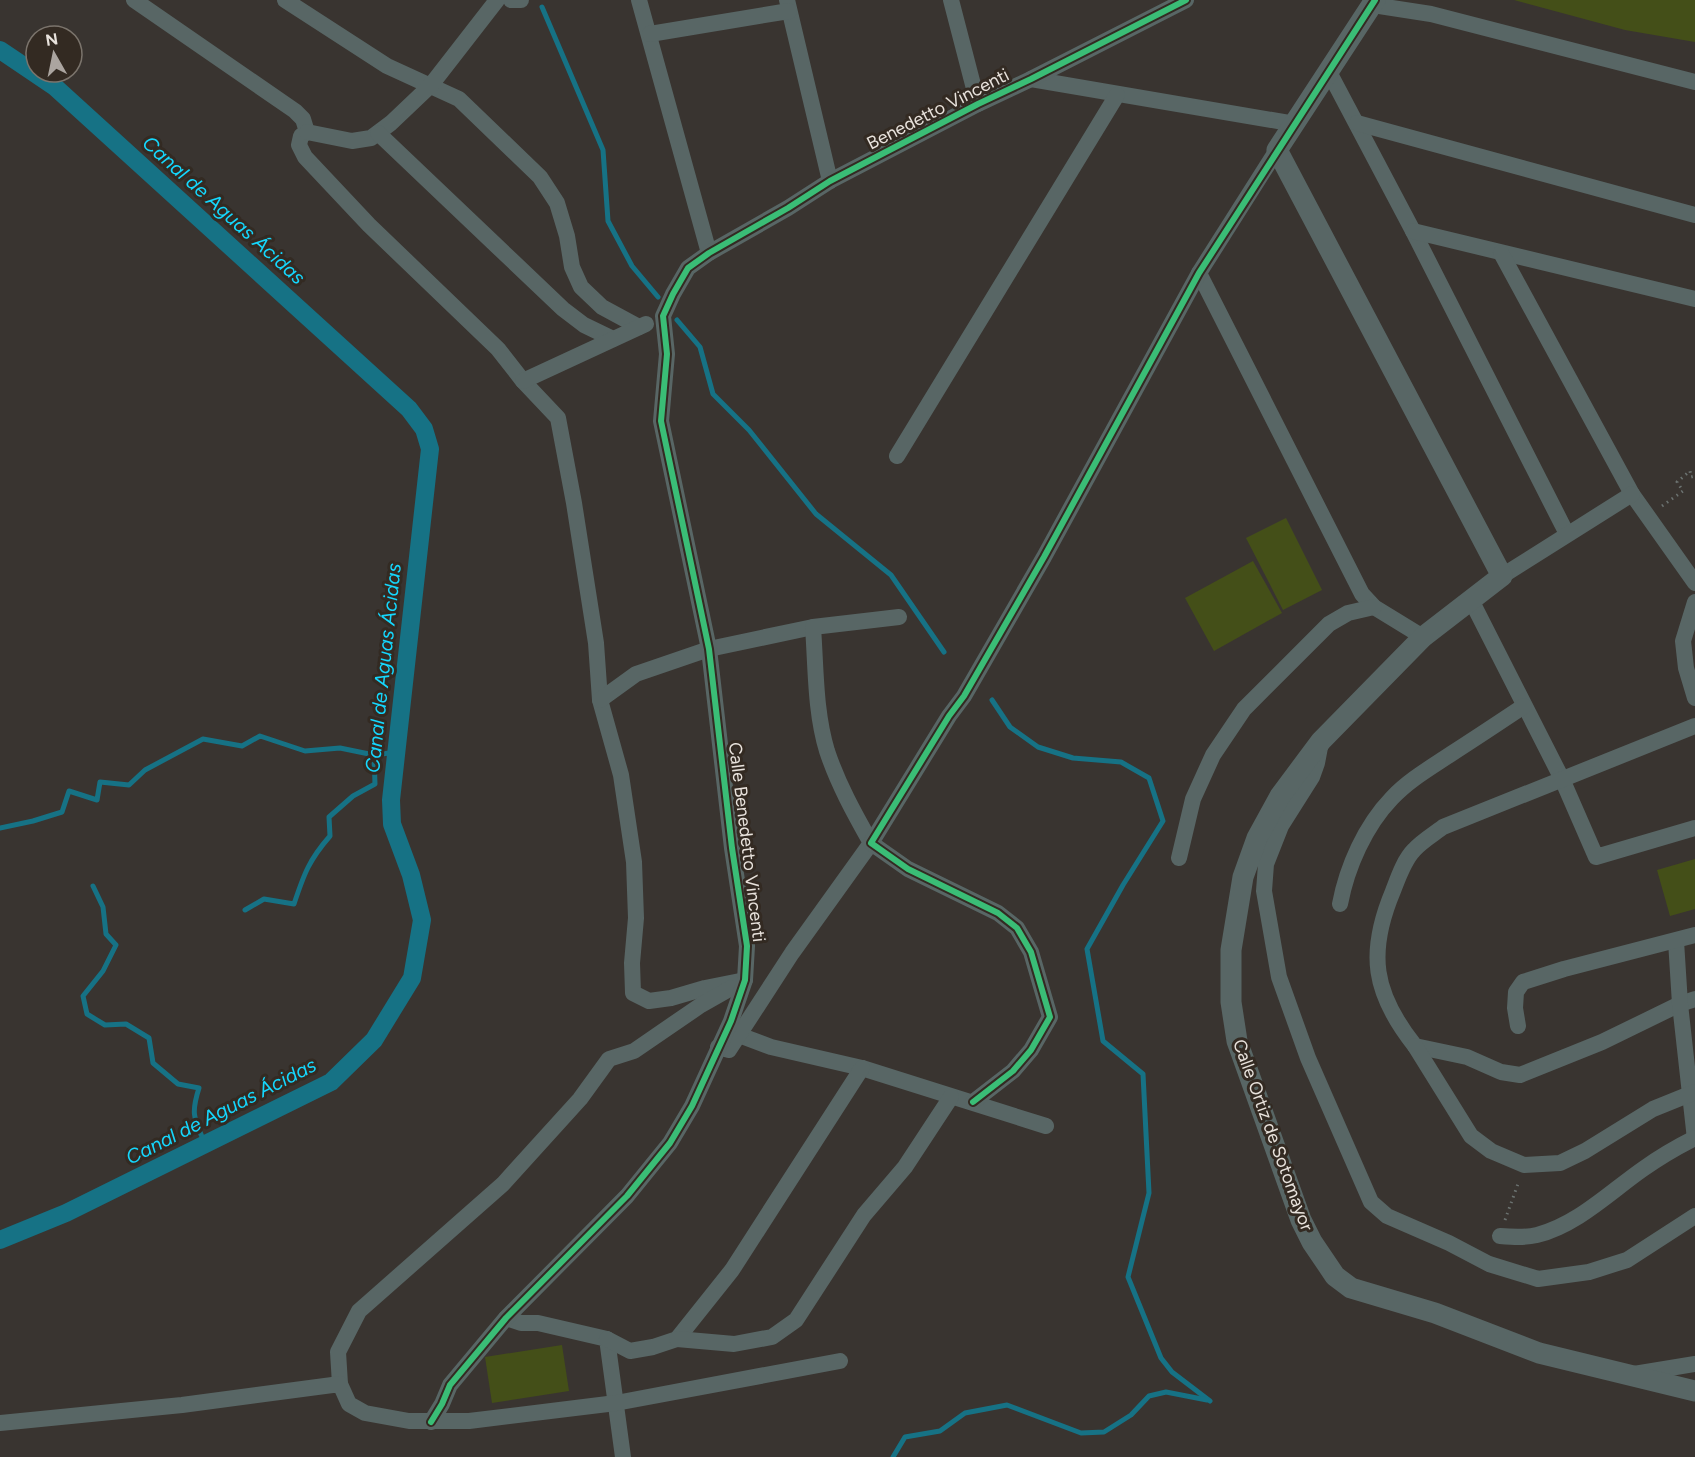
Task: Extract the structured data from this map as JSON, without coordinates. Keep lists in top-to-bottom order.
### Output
{
  "streets": {
    "street": ["Benedetto Vincenti", "Calle Benedetto Vincenti", "Calle Ortiz de Sotomayor"]
  },
  "water": ["Canal de Aguas Ácidas"],
  "north": "top"
}
